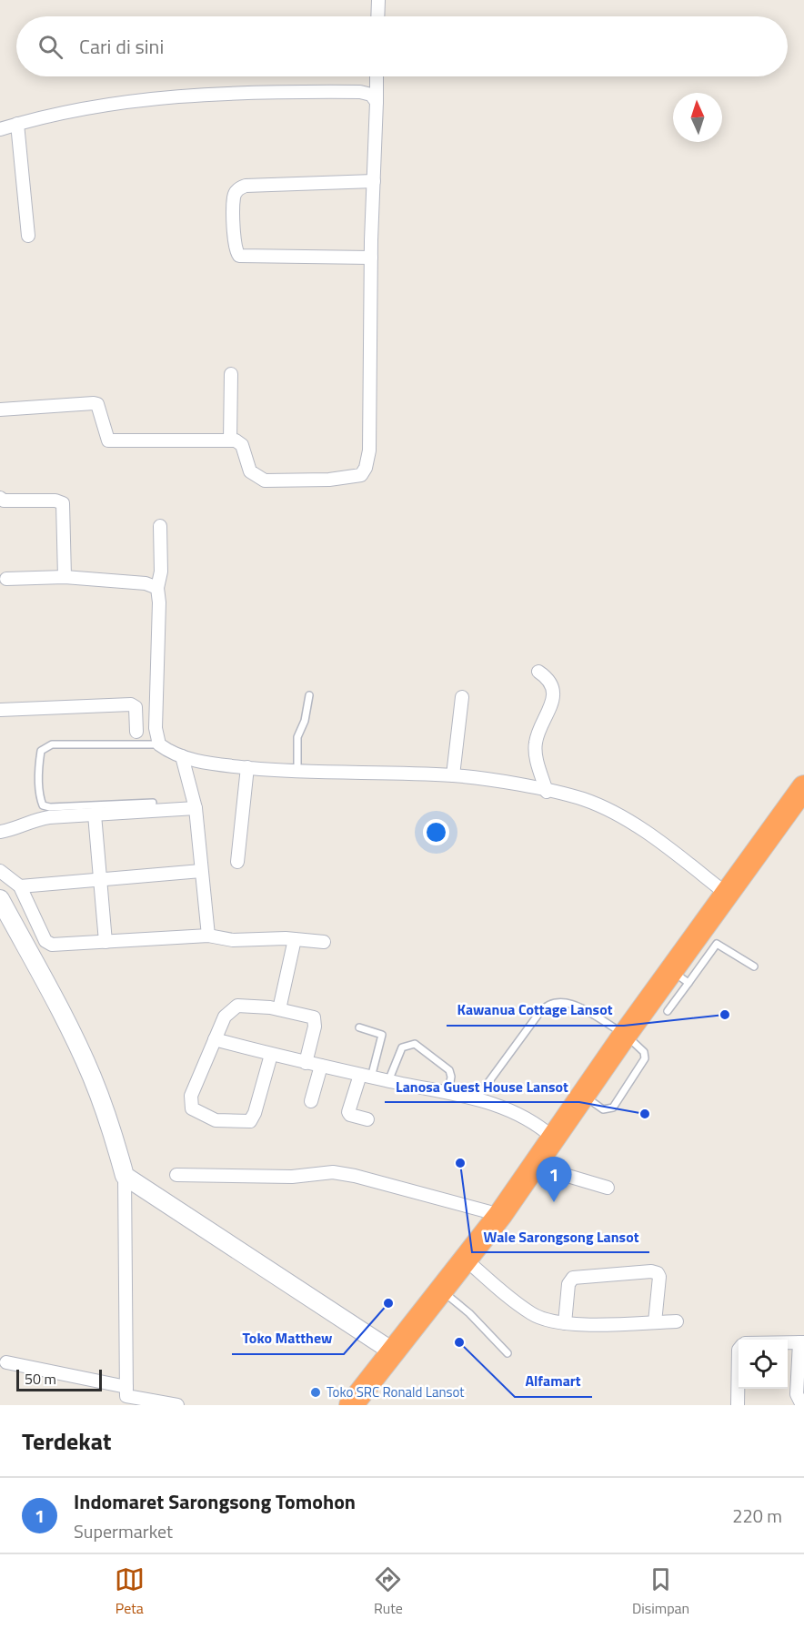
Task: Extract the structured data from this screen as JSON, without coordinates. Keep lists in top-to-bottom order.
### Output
{
  "places": [
    "Kawanua Cottage Lansot",
    "Lanosa Guest House Lansot",
    "Wale Sarongsong Lansot",
    "Toko Matthew",
    "Alfamart",
    "Toko SRC Ronald Lansot"
  ],
  "scale_bar": "50 m",
  "north": "top",
  "page": {
    "search": "Cari di sini",
    "pins": "1",
    "scale": "50 m",
    "heading": "Terdekat",
    "list": [
      {
        "mark": "1",
        "name": "Indomaret Sarongsong Tomohon",
        "note": "Supermarket",
        "value": "220 m"
      }
    ],
    "nav": ["Peta", "Rute", "Disimpan"]
  }
}
